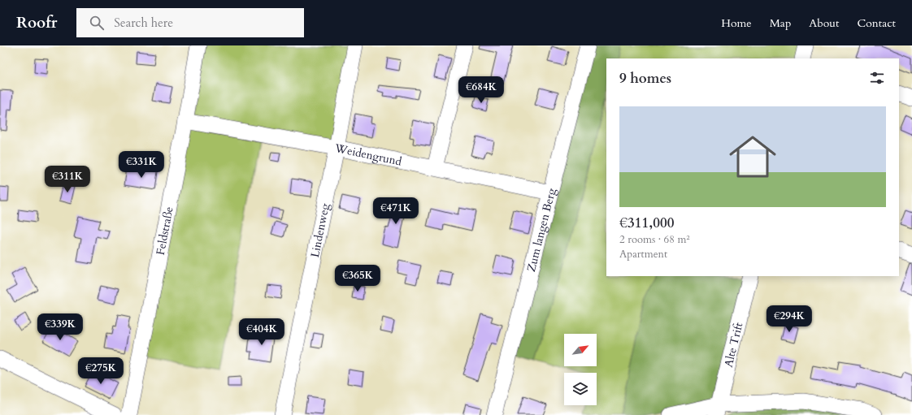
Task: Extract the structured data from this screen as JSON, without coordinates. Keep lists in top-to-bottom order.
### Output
{
  "streets": {
    "street": [
      "Weidengrund",
      "Feldstraße",
      "Lindenweg",
      "Zum langen Berg",
      "Alte Trift"
    ]
  },
  "crossings": [
    ["Weidengrund", "Feldstraße"],
    ["Weidengrund", "Lindenweg"],
    ["Weidengrund", "Zum langen Berg"]
  ],
  "north": "top right",
  "page": {
    "header": "Roofr",
    "search": "Search here",
    "nav": [
      "Home",
      "Map",
      "About",
      "Contact"
    ],
    "heading": "9 homes",
    "price": [
      "€684K",
      "€331K",
      "€311K",
      "€471K",
      "€365K",
      "€294K",
      "€339K",
      "€404K",
      "€275K"
    ],
    "list": [
      {
        "name": "€311,000",
        "note": "2 rooms · 68 m² · Apartment"
      }
    ]
  }
}
